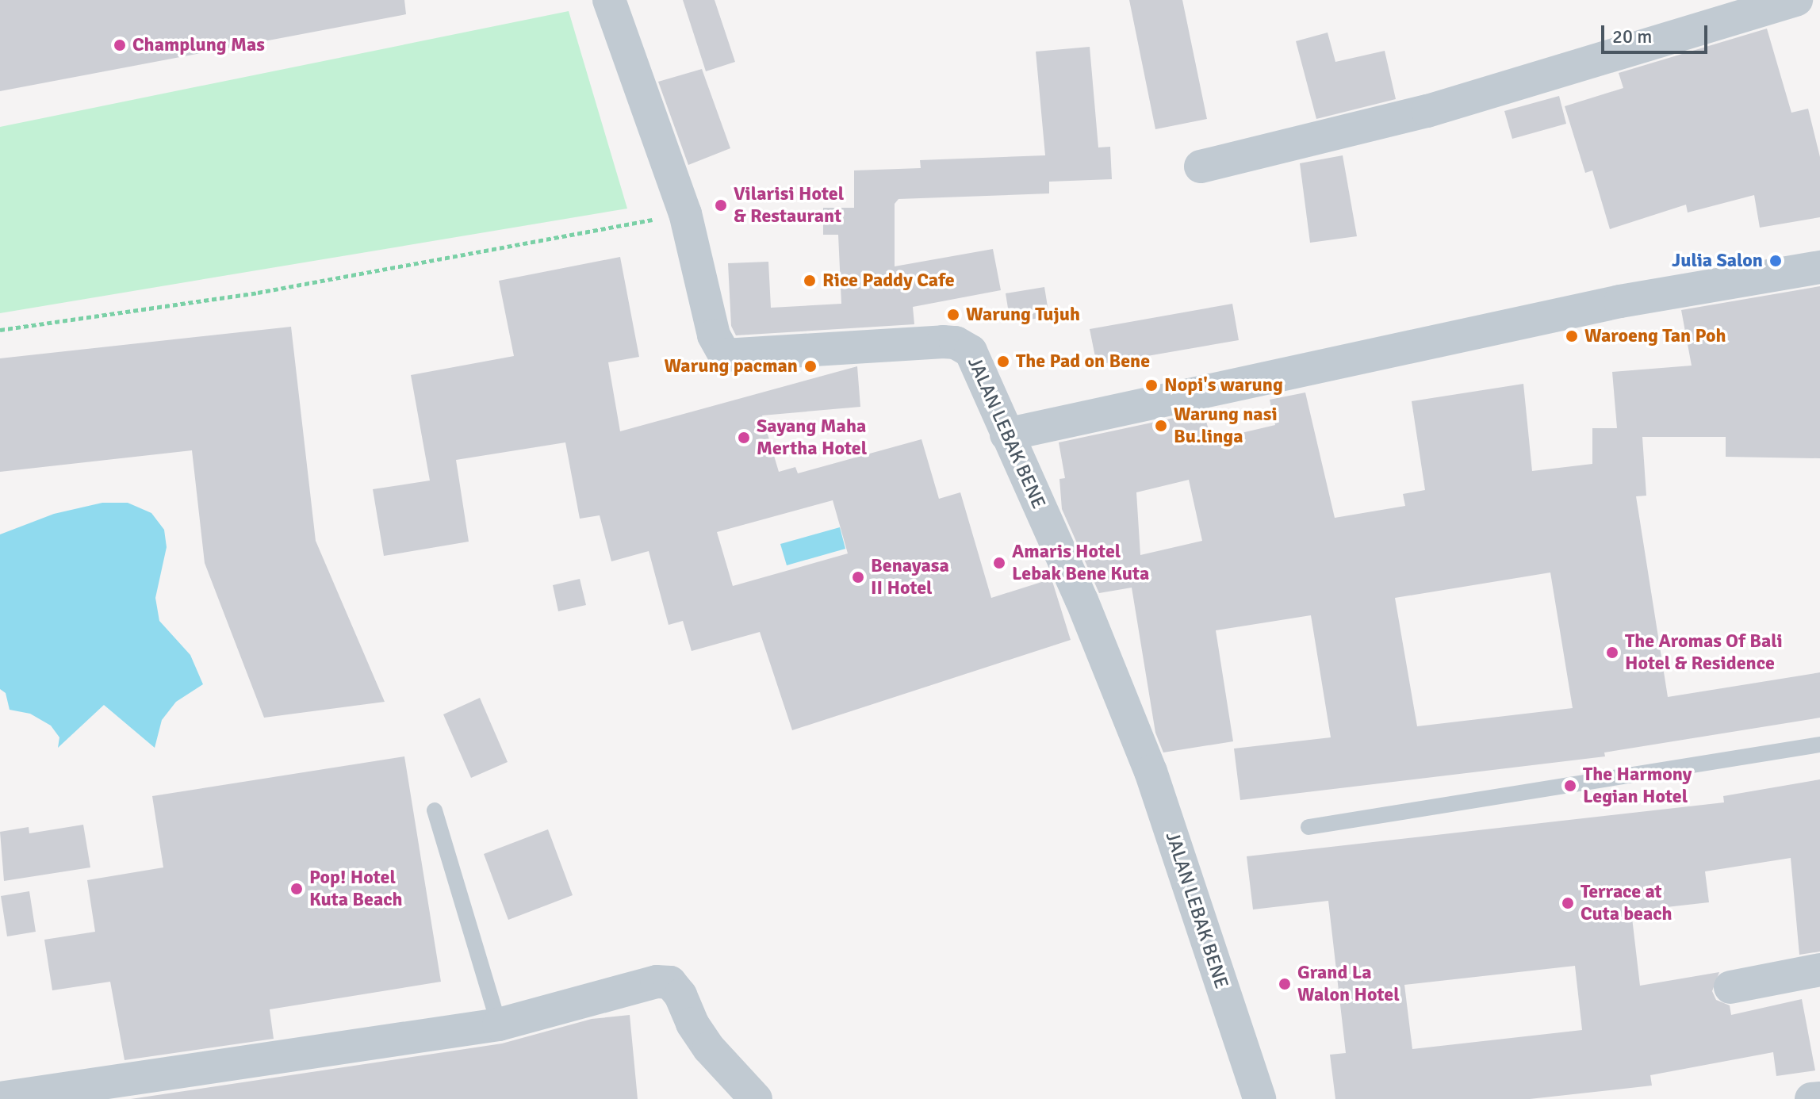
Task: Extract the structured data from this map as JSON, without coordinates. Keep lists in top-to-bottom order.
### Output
{
  "streets": {
    "street": ["JALAN LEBAK BENE"]
  },
  "places": [
    "Champlung Mas",
    "Vilarisi Hotel & Restaurant",
    "Julia Salon",
    "Rice Paddy Cafe",
    "Warung Tujuh",
    "Waroeng Tan Poh",
    "The Pad on Bene",
    "Warung pacman",
    "Nopi's warung",
    "Warung nasi Bu.linga",
    "Sayang Maha Mertha Hotel",
    "Amaris Hotel Lebak Bene Kuta",
    "Benayasa II Hotel",
    "The Aromas Of Bali Hotel & Residence",
    "The Harmony Legian Hotel",
    "Pop! Hotel Kuta Beach",
    "Terrace at Cuta beach",
    "Grand La Walon Hotel"
  ],
  "scale_bar": "20 m"
}
